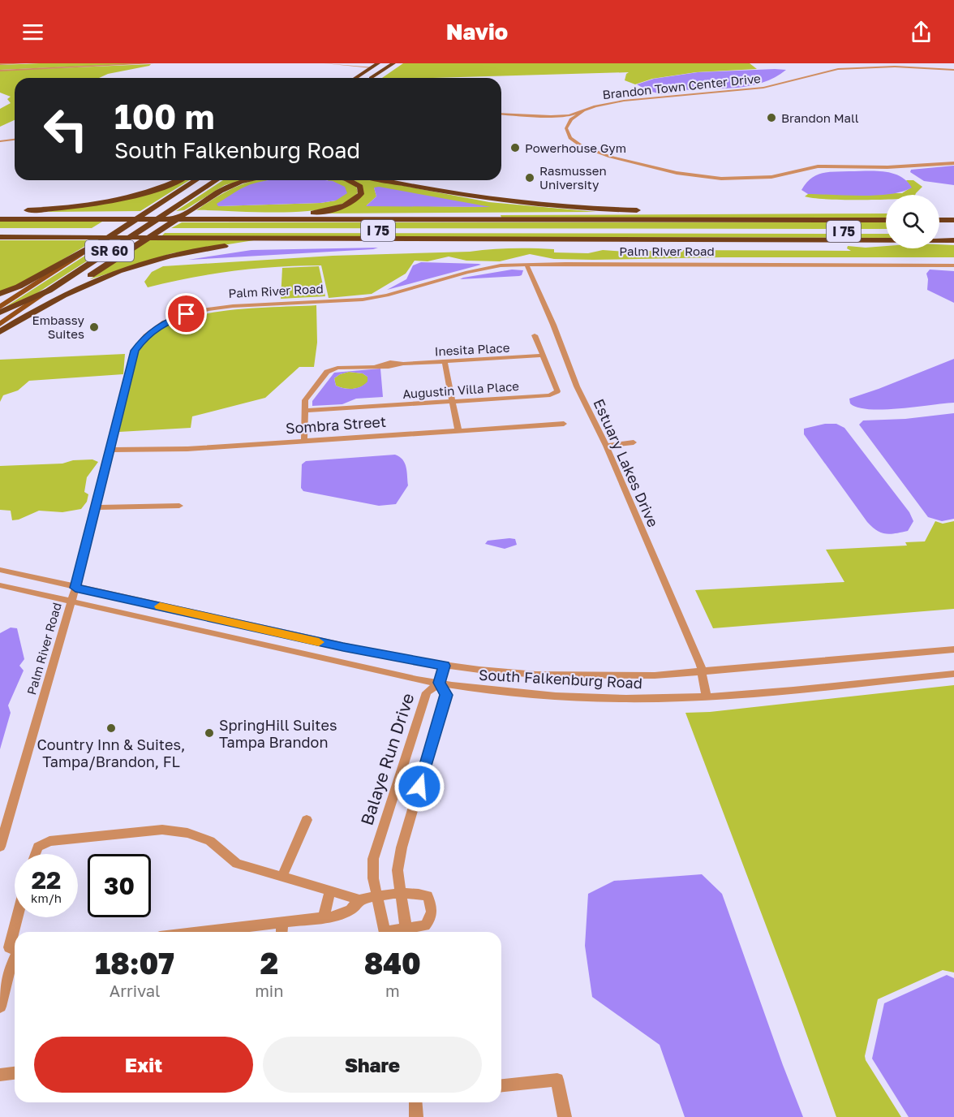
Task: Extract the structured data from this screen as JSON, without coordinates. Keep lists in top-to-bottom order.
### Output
{
  "streets": {
    "highway": ["I 75", "SR 60"],
    "street": [
      "Brandon Town Center Drive",
      "Palm River Road",
      "Inesita Place",
      "Augustin Villa Place",
      "Sombra Street",
      "Estuary Lakes Drive",
      "South Falkenburg Road",
      "Balaye Run Drive"
    ]
  },
  "crossings": [
    ["Palm River Road", "Sombra Street"],
    ["Palm River Road", "Estuary Lakes Drive"],
    ["Palm River Road", "South Falkenburg Road"],
    ["Inesita Place", "Augustin Villa Place"],
    ["Inesita Place", "Sombra Street"],
    ["Estuary Lakes Drive", "South Falkenburg Road"],
    ["South Falkenburg Road", "Balaye Run Drive"]
  ],
  "places": [
    "Brandon Mall",
    "Powerhouse Gym",
    "Rasmussen University",
    "Embassy Suites",
    "Country Inn & Suites, Tampa/Brandon, FL",
    "SpringHill Suites Tampa Brandon"
  ],
  "page": {
    "header": "Navio",
    "turn": ["100 m", "South Falkenburg Road"],
    "speed": "22 km/h",
    "limit": "30",
    "eta": [
      "18:07",
      "Arrival",
      "2",
      "min",
      "840",
      "m"
    ],
    "buttons": ["Exit", "Share"]
  }
}
